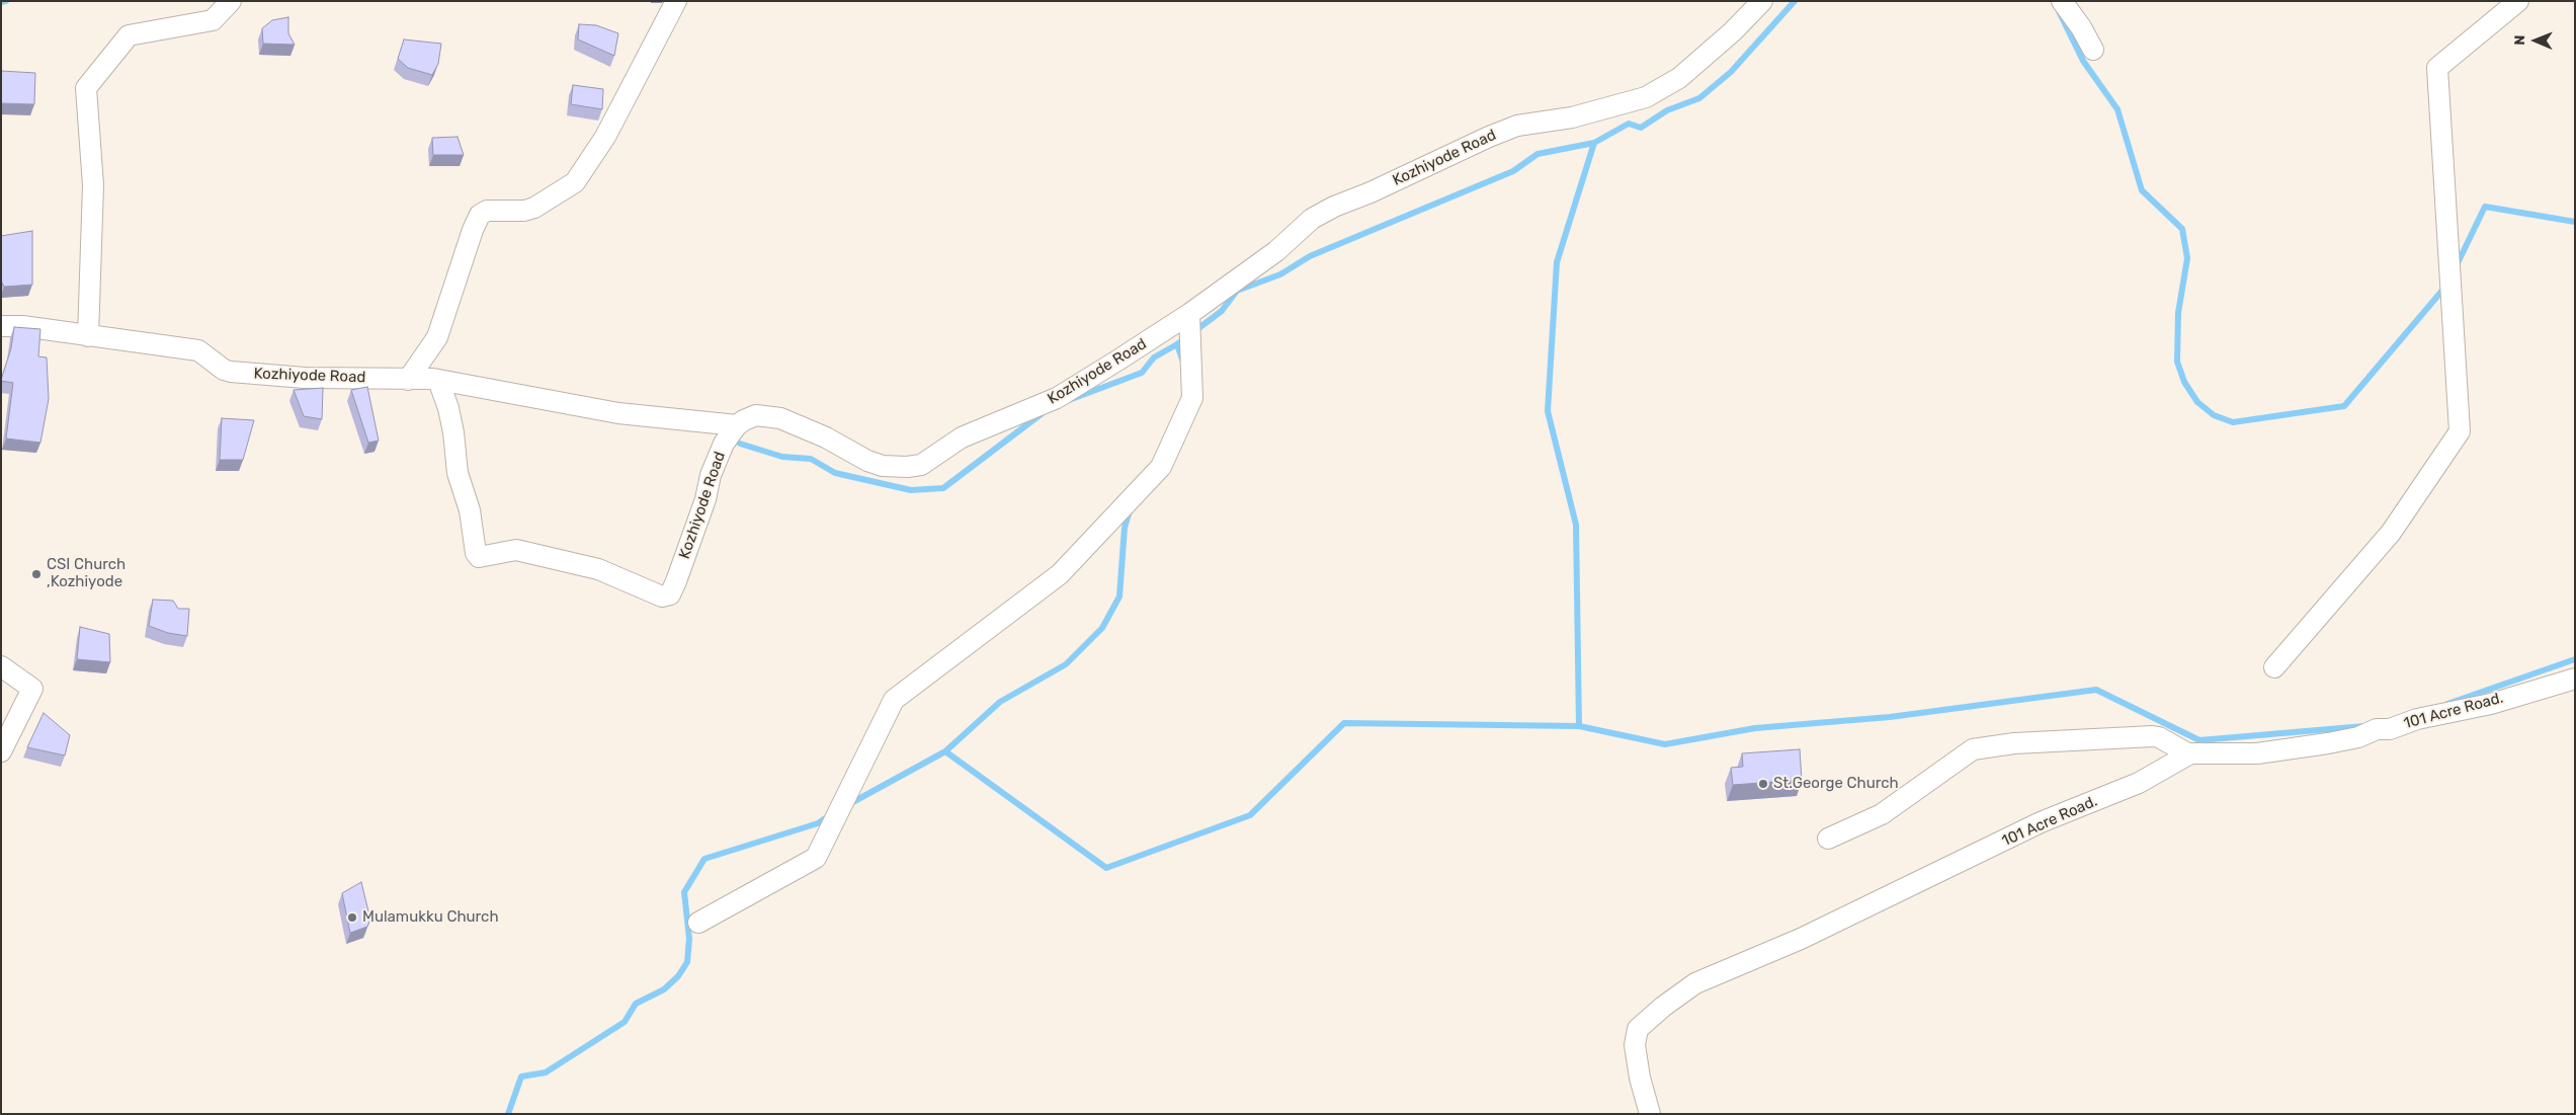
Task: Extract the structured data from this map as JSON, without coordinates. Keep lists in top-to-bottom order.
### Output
{
  "streets": {
    "street": ["Kozhiyode Road", "101 Acre Road."]
  },
  "places": ["CSI Church ,Kozhiyode", "St.George Church", "Mulamukku Church"],
  "north": "left"
}
